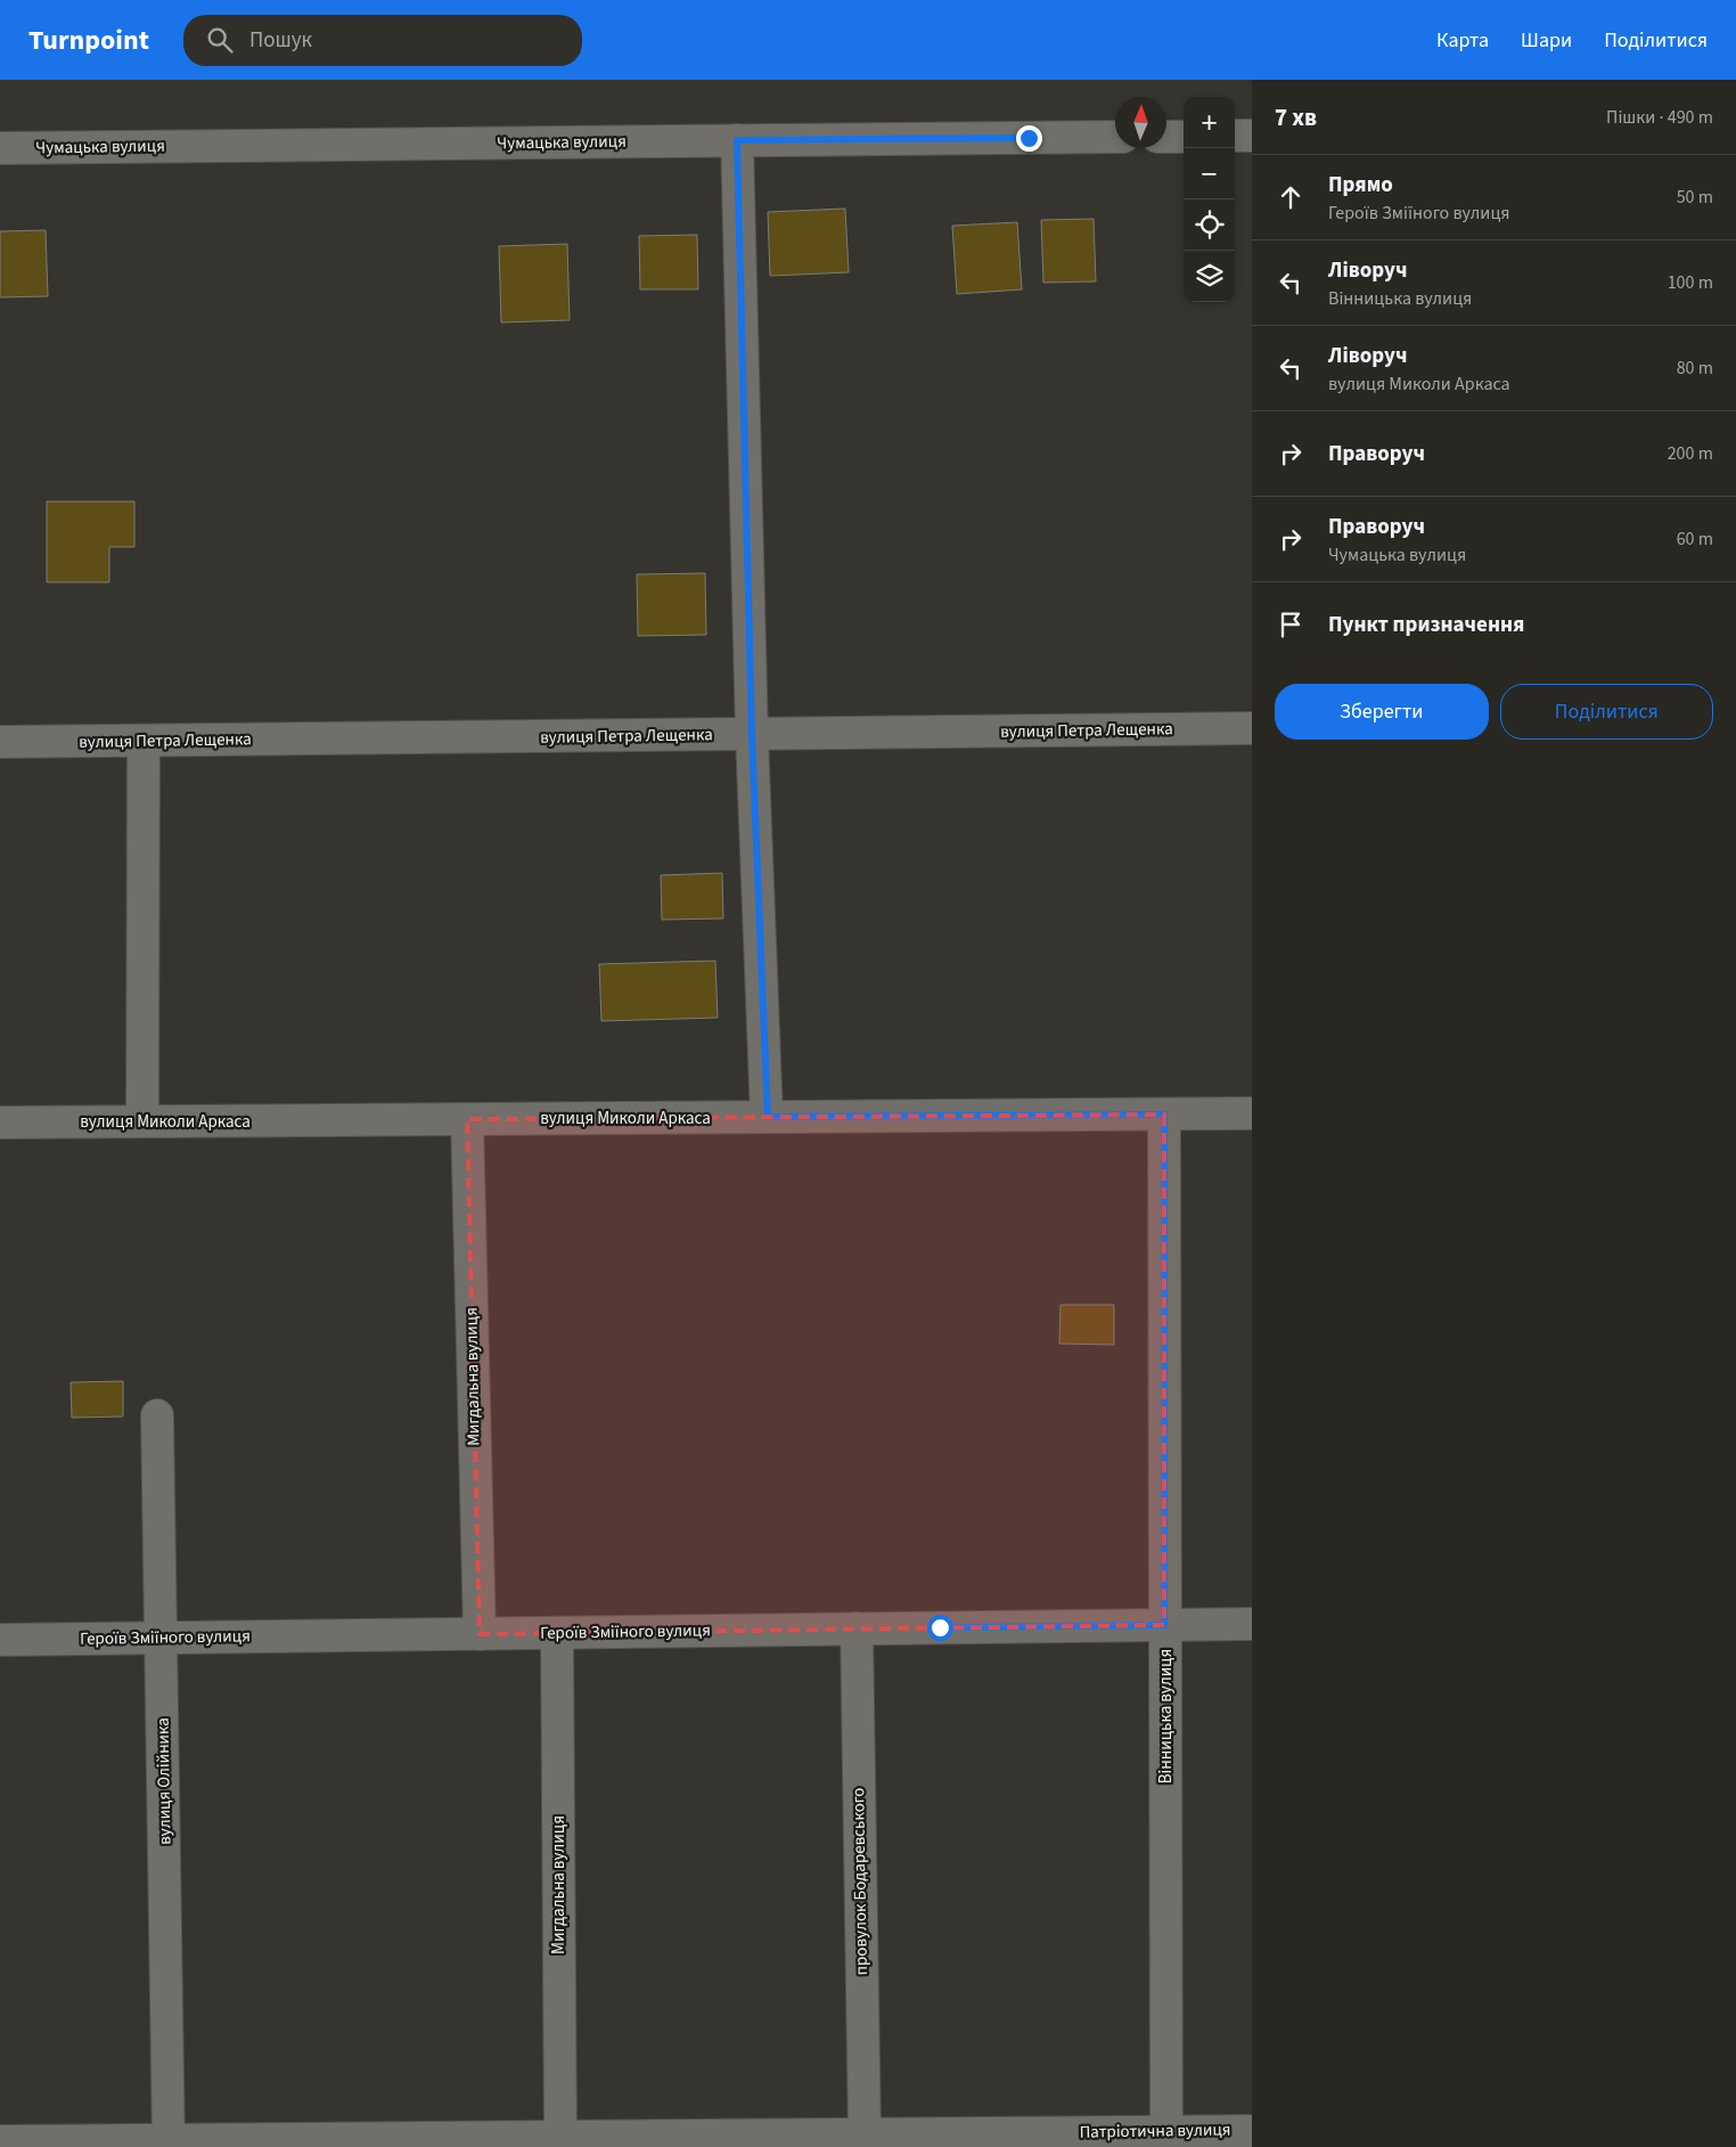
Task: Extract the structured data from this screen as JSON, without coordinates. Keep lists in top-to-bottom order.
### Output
{
  "streets": {
    "street": [
      "Чумацька вулиця",
      "вулиця Петра Лещенка",
      "вулиця Миколи Аркаса",
      "Мигдальна вулиця",
      "Героїв Зміїного вулиця",
      "Вінницька вулиця",
      "вулиця Олійника",
      "провулок Бодаревського",
      "Патріотична вулиця"
    ]
  },
  "crossings": [
    ["вулиця Миколи Аркаса", "Мигдальна вулиця"],
    ["вулиця Миколи Аркаса", "Вінницька вулиця"],
    ["Мигдальна вулиця", "Героїв Зміїного вулиця"],
    ["Мигдальна вулиця", "Патріотична вулиця"],
    ["Героїв Зміїного вулиця", "Вінницька вулиця"],
    ["Героїв Зміїного вулиця", "вулиця Олійника"],
    ["Героїв Зміїного вулиця", "провулок Бодаревського"],
    ["Вінницька вулиця", "Патріотична вулиця"],
    ["вулиця Олійника", "Патріотична вулиця"],
    ["провулок Бодаревського", "Патріотична вулиця"]
  ],
  "north": "top",
  "page": {
    "header": "Turnpoint",
    "search": "Пошук",
    "nav": ["Карта", "Шари", "Поділитися"],
    "heading": ["7 хв", "Пішки · 490 m"],
    "map_buttons": ["+", "−"],
    "list": [
      ["Прямо", "Героїв Зміїного вулиця", "50 m"],
      ["Ліворуч", "Вінницька вулиця", "100 m"],
      ["Ліворуч", "вулиця Миколи Аркаса", "80 m"],
      ["Праворуч", "200 m"],
      ["Праворуч", "Чумацька вулиця", "60 m"],
      "Пункт призначення"
    ],
    "buttons": ["Зберегти", "Поділитися"]
  }
}
